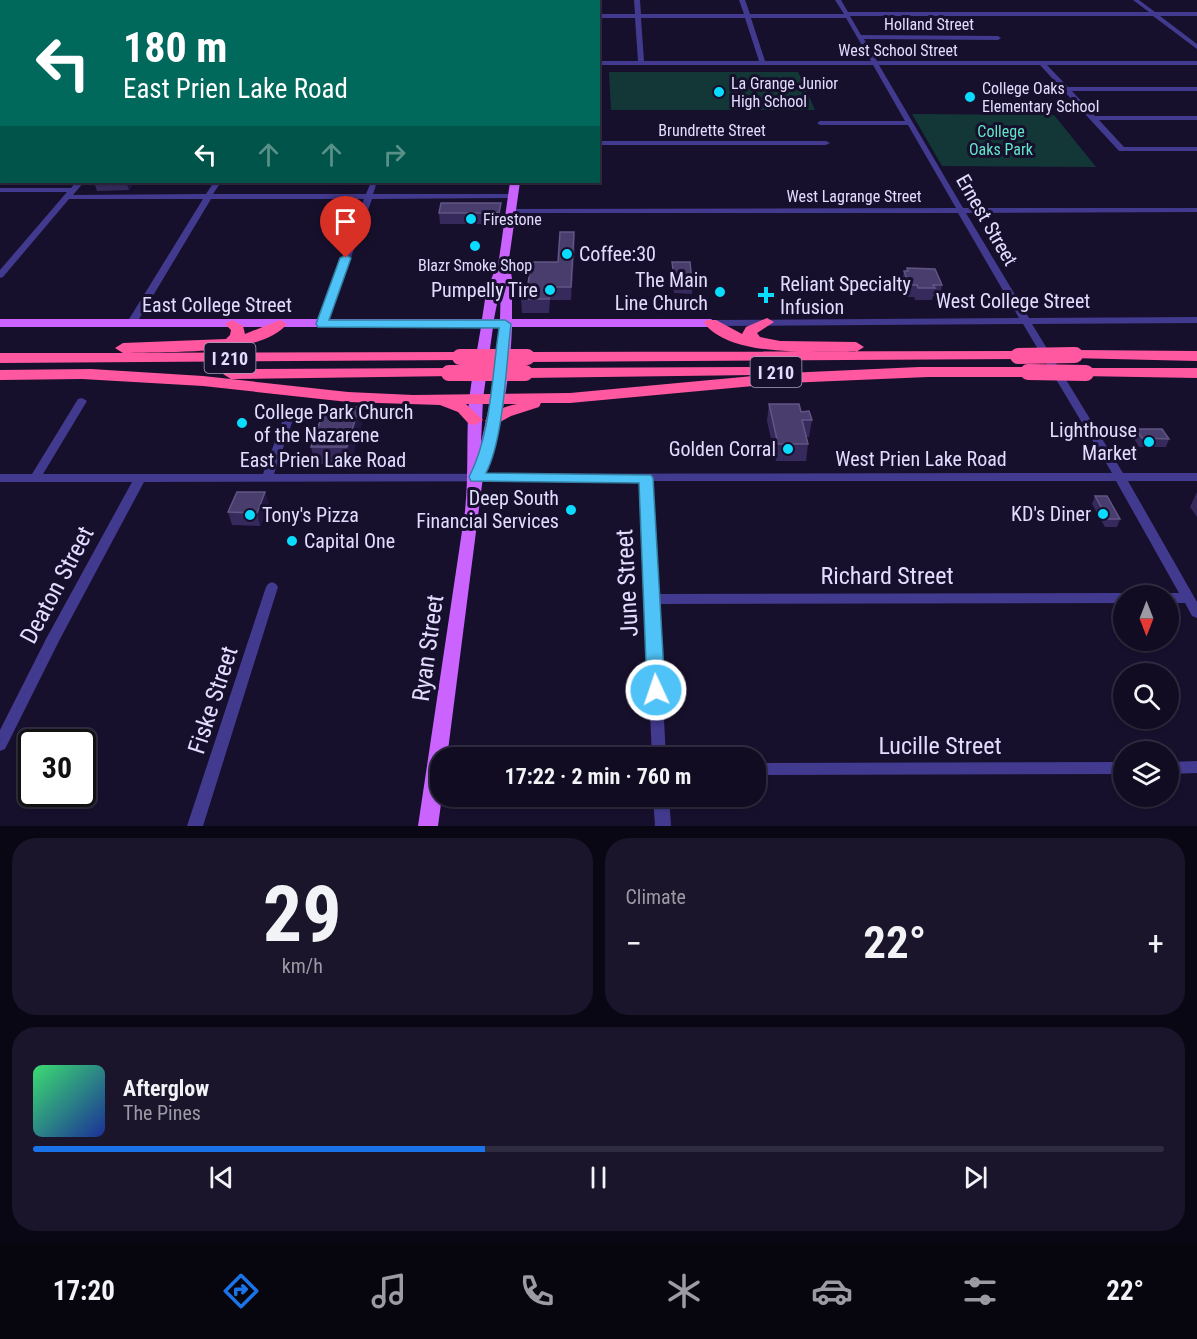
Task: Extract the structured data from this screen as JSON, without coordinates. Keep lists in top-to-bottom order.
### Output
{
  "streets": {
    "highway": ["I 210"],
    "main road": ["West College Street", "East College Street", "Ryan Street"],
    "street": [
      "Holland Street",
      "West School Street",
      "Brundrette Street",
      "West Lagrange Street",
      "Ernest Street",
      "West Prien Lake Road",
      "East Prien Lake Road",
      "Richard Street",
      "June Street",
      "Deaton Street",
      "Fiske Street",
      "Lucille Street"
    ]
  },
  "crossings": [
    ["Holland Street", "Ernest Street"],
    ["West School Street", "Ernest Street"],
    ["West Lagrange Street", "Ernest Street"],
    ["West Lagrange Street", "Ryan Street"],
    ["Ernest Street", "West College Street"],
    ["Ernest Street", "West Prien Lake Road"],
    ["West College Street", "East College Street"],
    ["West College Street", "Ryan Street"],
    ["East College Street", "Ryan Street"],
    ["West Prien Lake Road", "East Prien Lake Road"],
    ["West Prien Lake Road", "June Street"],
    ["East Prien Lake Road", "June Street"],
    ["East Prien Lake Road", "Deaton Street"],
    ["East Prien Lake Road", "Ryan Street"],
    ["Richard Street", "June Street"]
  ],
  "parks": ["College Oaks Park"],
  "places": {
    "other": [
      "La Grange Junior High School",
      "College Oaks Elementary School",
      "Firestone",
      "Blazr Smoke Shop",
      "Coffee:30",
      "Pumpelly Tire",
      "The Main Line Church",
      "College Park Church of the Nazarene",
      "Lighthouse Market",
      "Golden Corral",
      "Deep South Financial Services",
      "KD's Diner",
      "Tony's Pizza",
      "Capital One"
    ],
    "health": ["Reliant Specialty Infusion"]
  },
  "north": "bottom",
  "page": {
    "turn": ["180 m", "East Prien Lake Road"],
    "limit": "30",
    "trip": "17:22 · 2 min · 760 m",
    "tile": [
      ["29", "km/h"],
      "Climate"
    ],
    "heat": ["−", "22°", "+"],
    "song": ["Afterglow", "The Pines"],
    "tabs": ["17:20", "22°"]
  }
}
